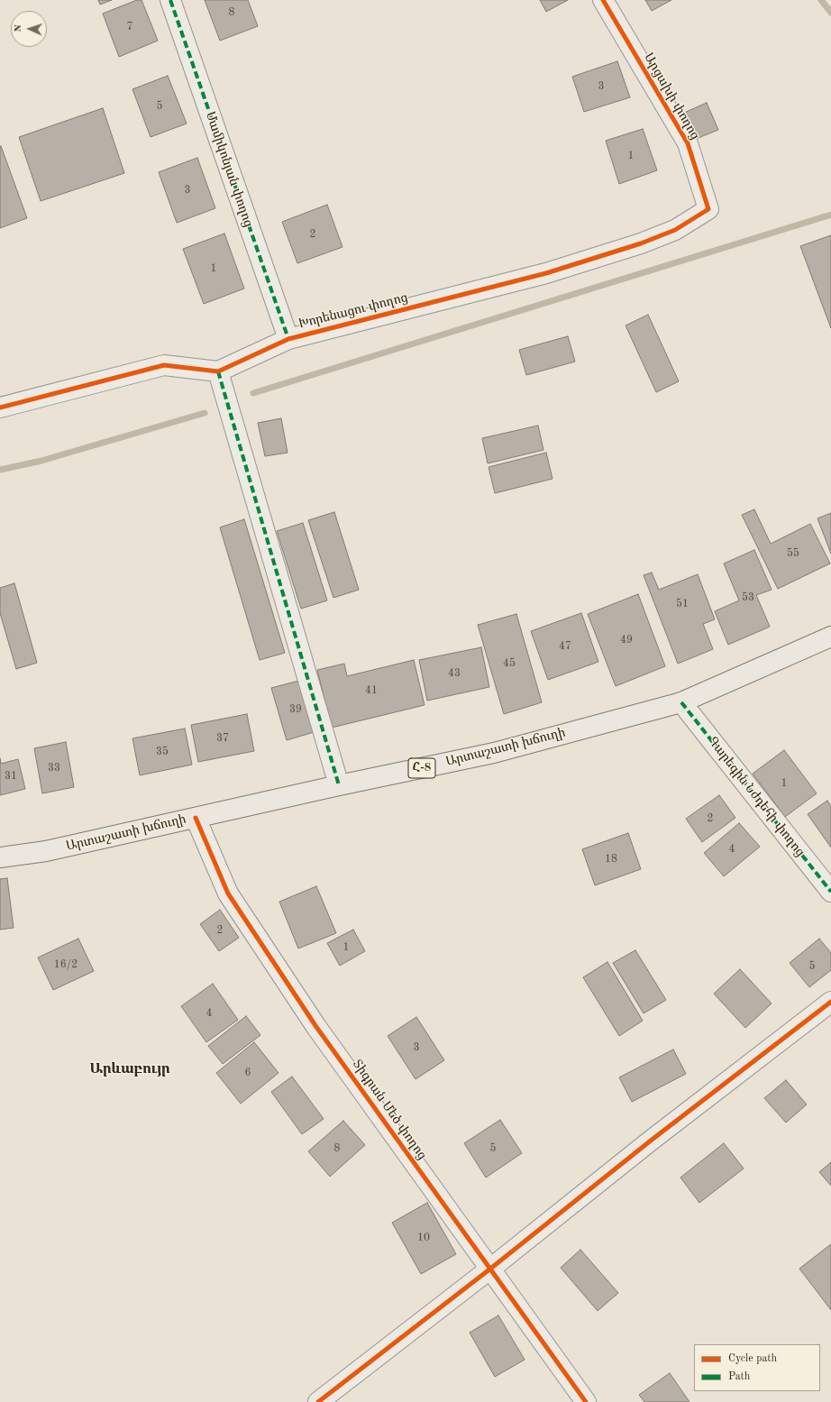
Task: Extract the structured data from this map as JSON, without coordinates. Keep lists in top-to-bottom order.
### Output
{
  "streets": {
    "main road": ["Արտաշատի խճուղի", "Հ-8"],
    "street": [
      "Արցախի փողոց",
      "Մամիկոնյան փողոց",
      "Խորենացու փողոց",
      "Գարեգին Նժդեհի փողոց",
      "Տիգրան Մեծ փողոց"
    ]
  },
  "crossings": [
    ["Արցախի փողոց", "Խորենացու փողոց"],
    ["Մամիկոնյան փողոց", "Խորենացու փողոց"],
    ["Արտաշատի խճուղի", "Գարեգին Նժդեհի փողոց"],
    ["Արտաշատի խճուղի", "Տիգրան Մեծ փողոց"]
  ],
  "districts": ["Արևաբույր"],
  "house_numbers": [
    "8",
    "7",
    "3",
    "5",
    "1",
    "3",
    "2",
    "1",
    "55",
    "53",
    "51",
    "49",
    "47",
    "45",
    "43",
    "41",
    "39",
    "37",
    "35",
    "33",
    "31",
    "1",
    "2",
    "4",
    "18",
    "2",
    "1",
    "16/2",
    "5",
    "4",
    "3",
    "6",
    "8",
    "5",
    "10"
  ],
  "legend": ["Cycle path", "Path"],
  "north": "left"
}
